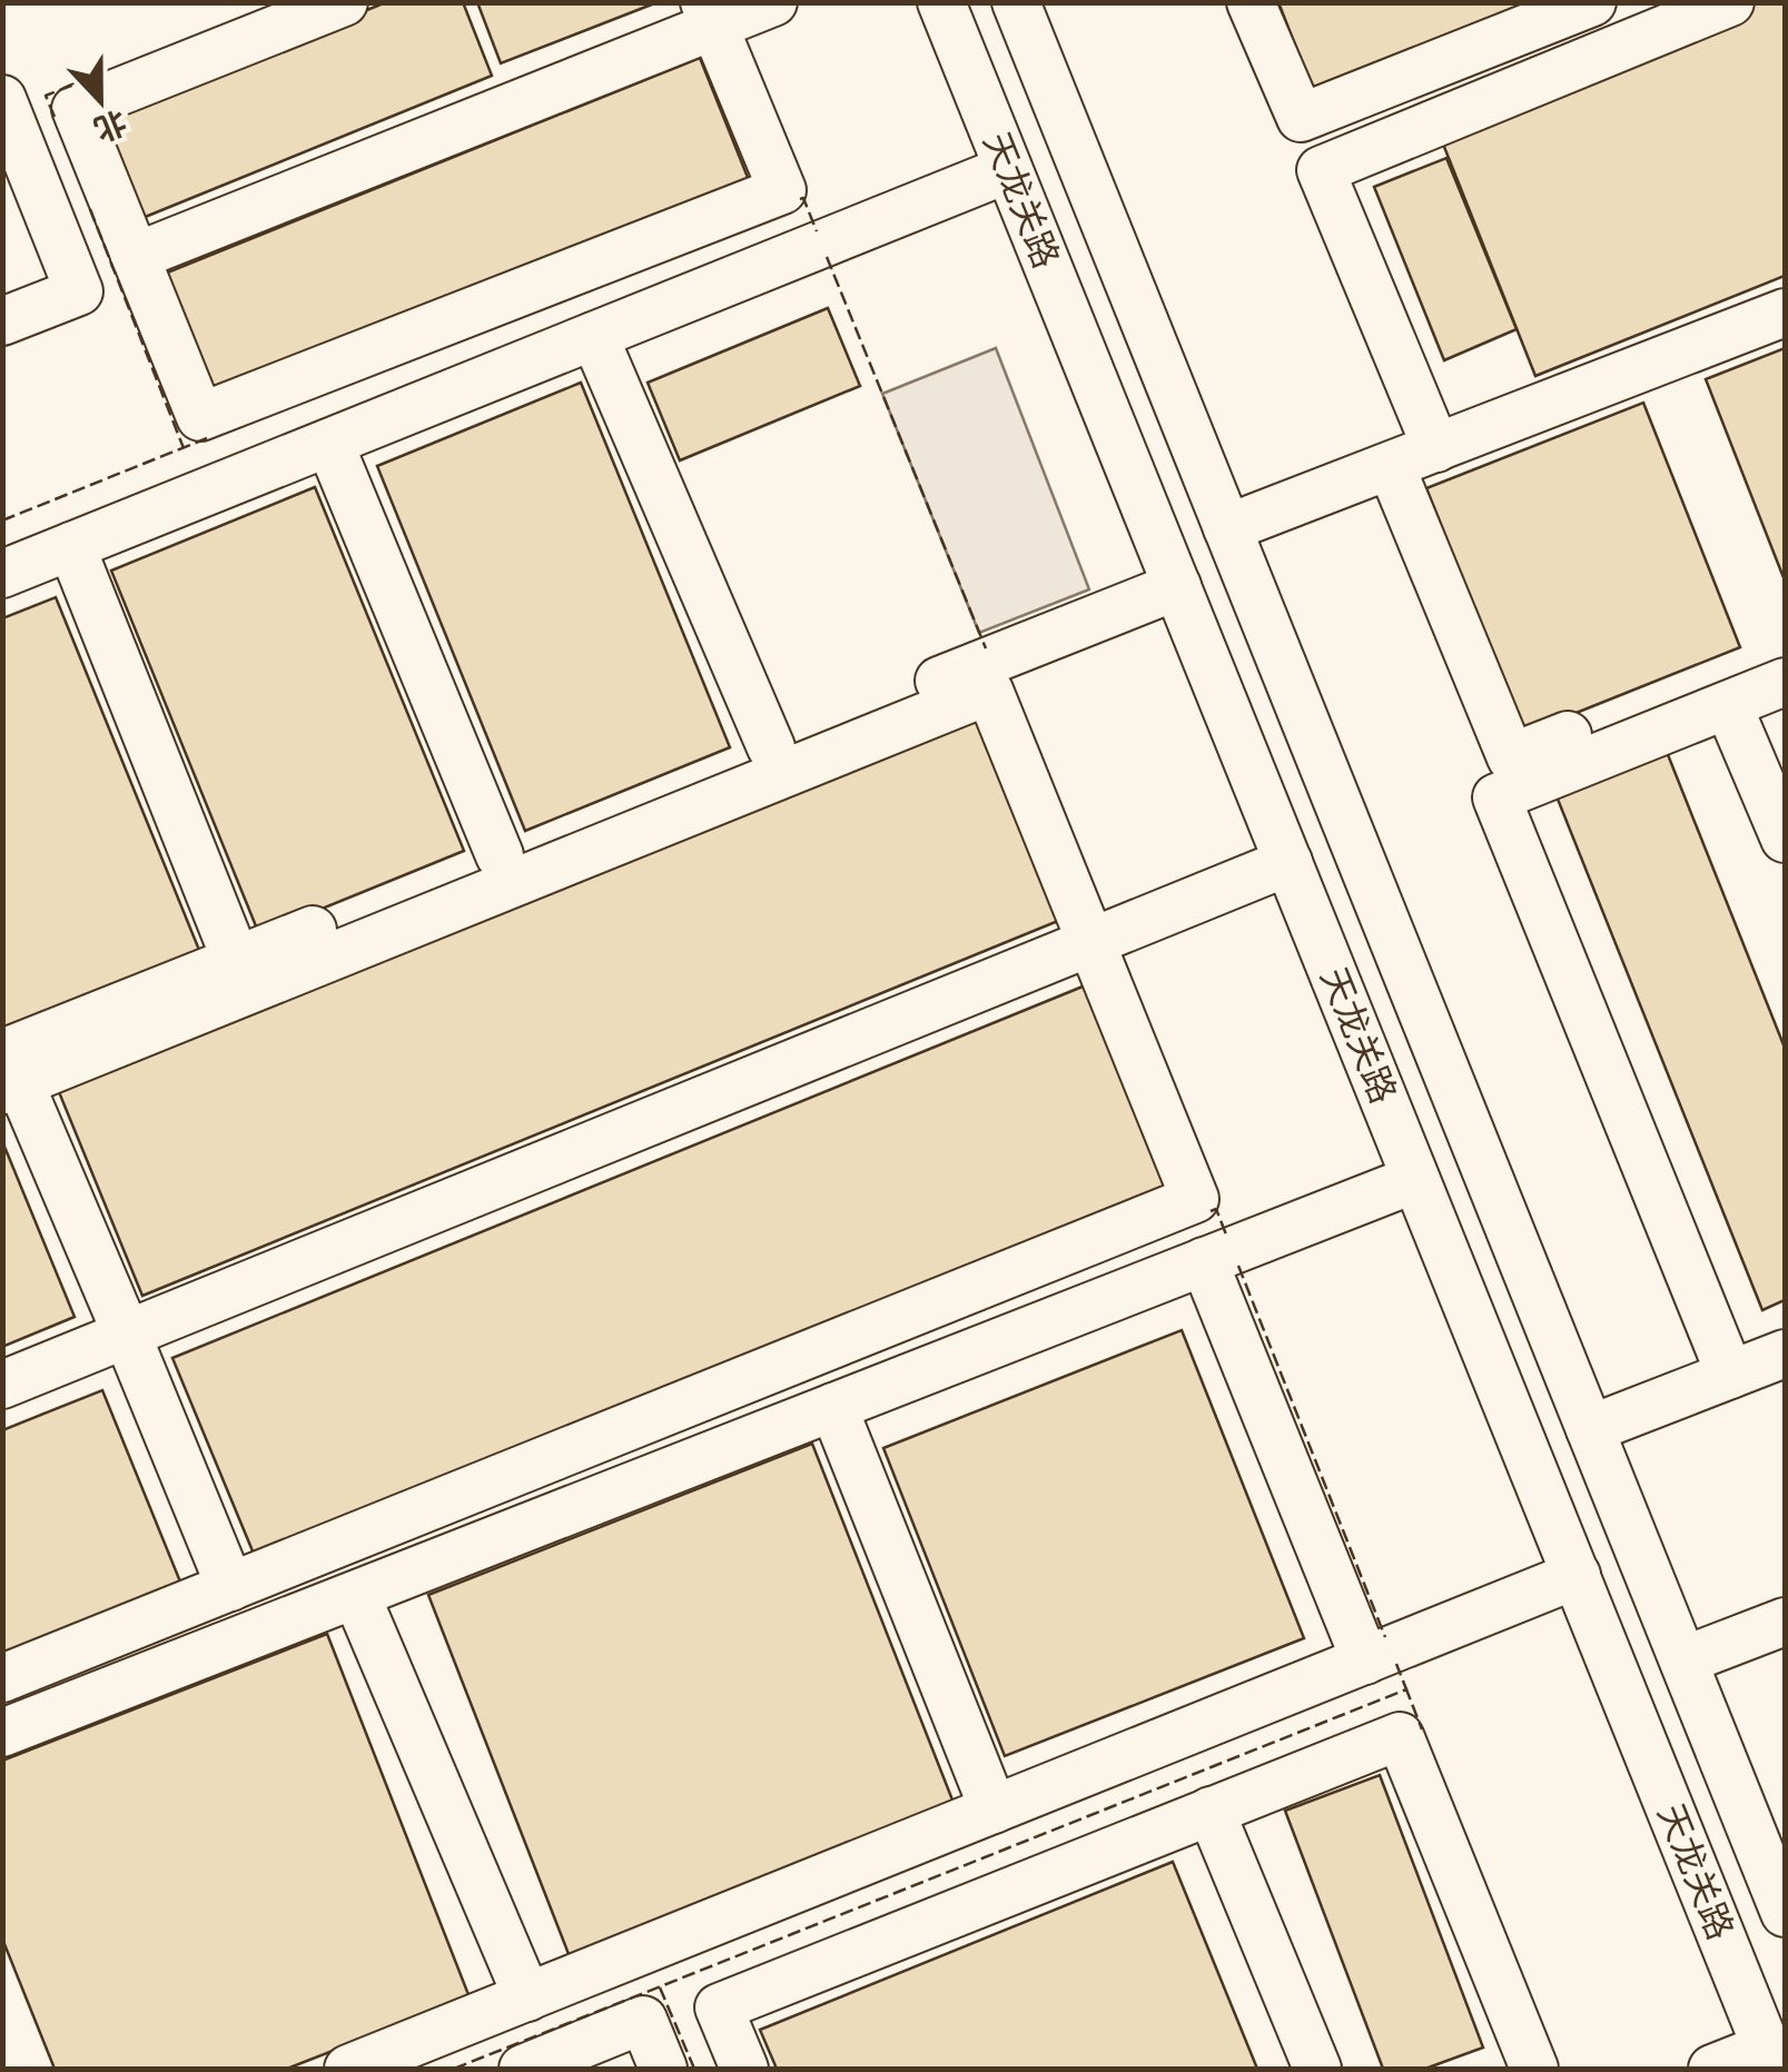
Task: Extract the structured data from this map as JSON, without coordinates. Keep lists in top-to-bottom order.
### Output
{
  "streets": {
    "street": ["天龙关路"]
  },
  "north": "bottom"
}
